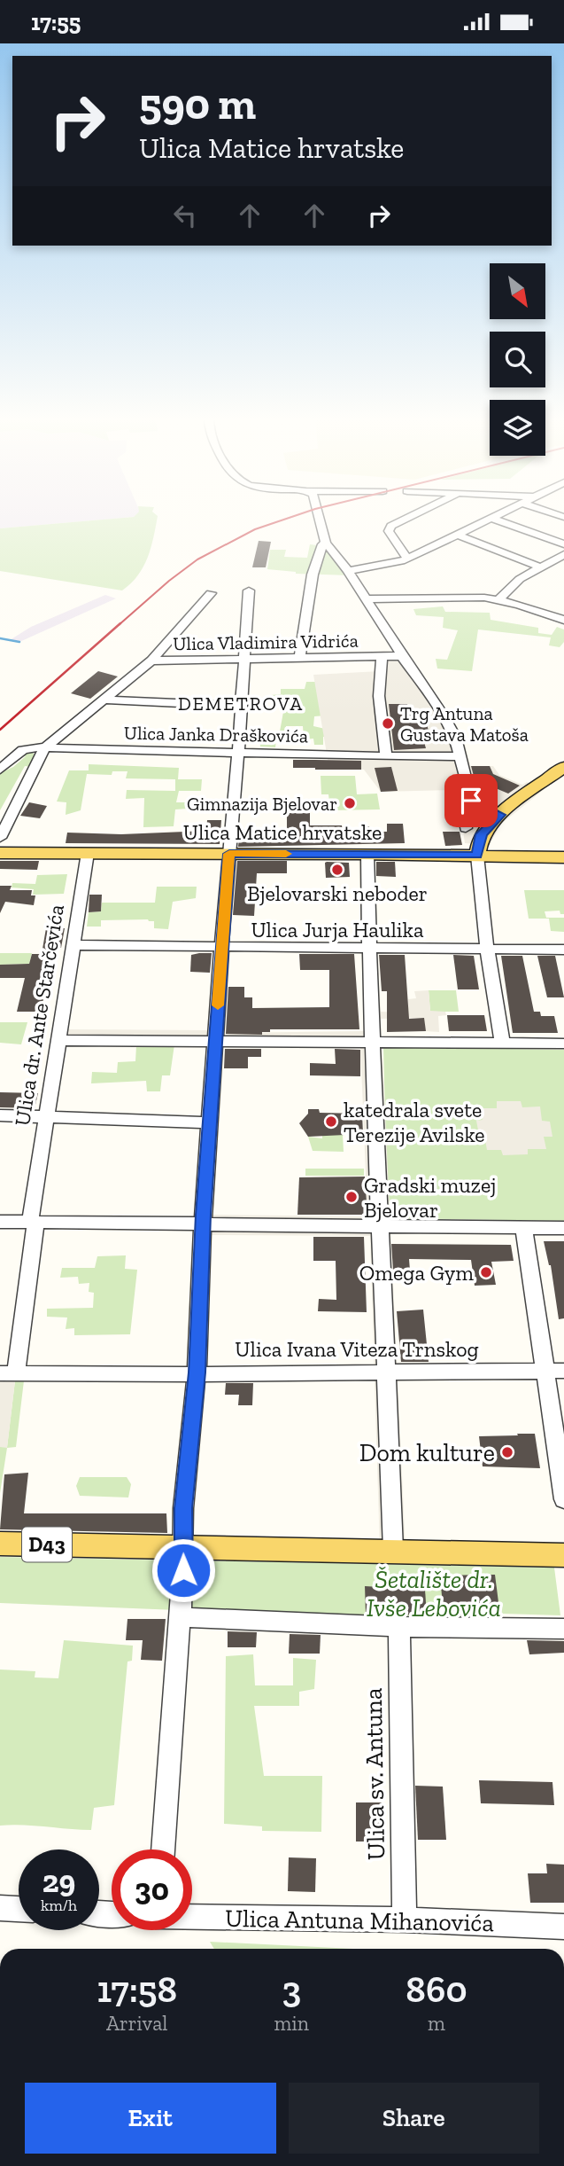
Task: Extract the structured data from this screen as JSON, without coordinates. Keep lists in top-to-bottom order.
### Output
{
  "streets": {
    "main road": ["Ulica Matice hrvatske", "D43"],
    "street": [
      "Ulica Vladimira Vidrića",
      "Ulica Janka Draškovića",
      "Ulica Jurja Haulika",
      "Ulica dr. Ante Starčevića",
      "Ulica Ivana Viteza Trnskog",
      "Ulica sv. Antuna",
      "Ulica Antuna Mihanovića"
    ]
  },
  "crossings": [
    ["Ulica Matice hrvatske", "Ulica dr. Ante Starčevića"],
    ["Ulica Jurja Haulika", "Ulica dr. Ante Starčevića"],
    ["Ulica dr. Ante Starčevića", "Ulica Ivana Viteza Trnskog"],
    ["Ulica sv. Antuna", "Ulica Antuna Mihanovića"]
  ],
  "districts": ["DEMETROVA"],
  "parks": ["Šetalište dr. Ivše Lebovića"],
  "places": [
    "Trg Antuna Gustava Matoša",
    "Gimnazija Bjelovar",
    "Bjelovarski neboder",
    "katedrala svete Terezije Avilske",
    "Gradski muzej Bjelovar",
    "Omega Gym",
    "Dom kulture"
  ],
  "north": "bottom right",
  "page": {
    "status": "17:55",
    "turn": ["590 m", "Ulica Matice hrvatske"],
    "speed": "29 km/h",
    "limit": "30",
    "eta": [
      "17:58",
      "Arrival",
      "3",
      "min",
      "860",
      "m"
    ],
    "buttons": ["Exit", "Share"]
  }
}
